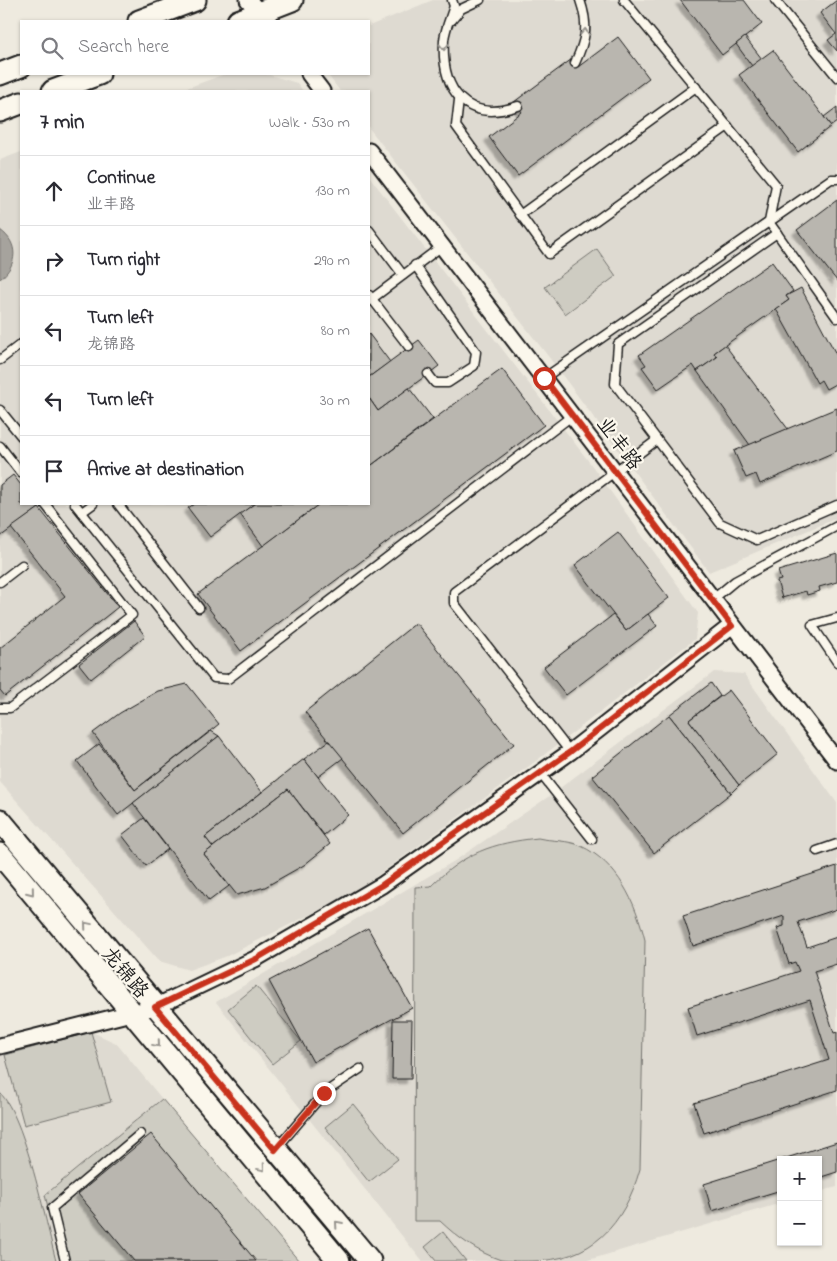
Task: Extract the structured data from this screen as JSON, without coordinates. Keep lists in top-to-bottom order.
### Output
{
  "streets": {
    "main road": ["龙锦路"],
    "street": ["业丰路"]
  },
  "page": {
    "search": "Search here",
    "heading": ["7 min", "Walk · 530 m"],
    "list": [
      ["Continue", "业丰路", "130 m"],
      ["Turn right", "290 m"],
      ["Turn left", "龙锦路", "80 m"],
      ["Turn left", "30 m"],
      "Arrive at destination"
    ],
    "map_buttons": ["+", "−"]
  }
}
